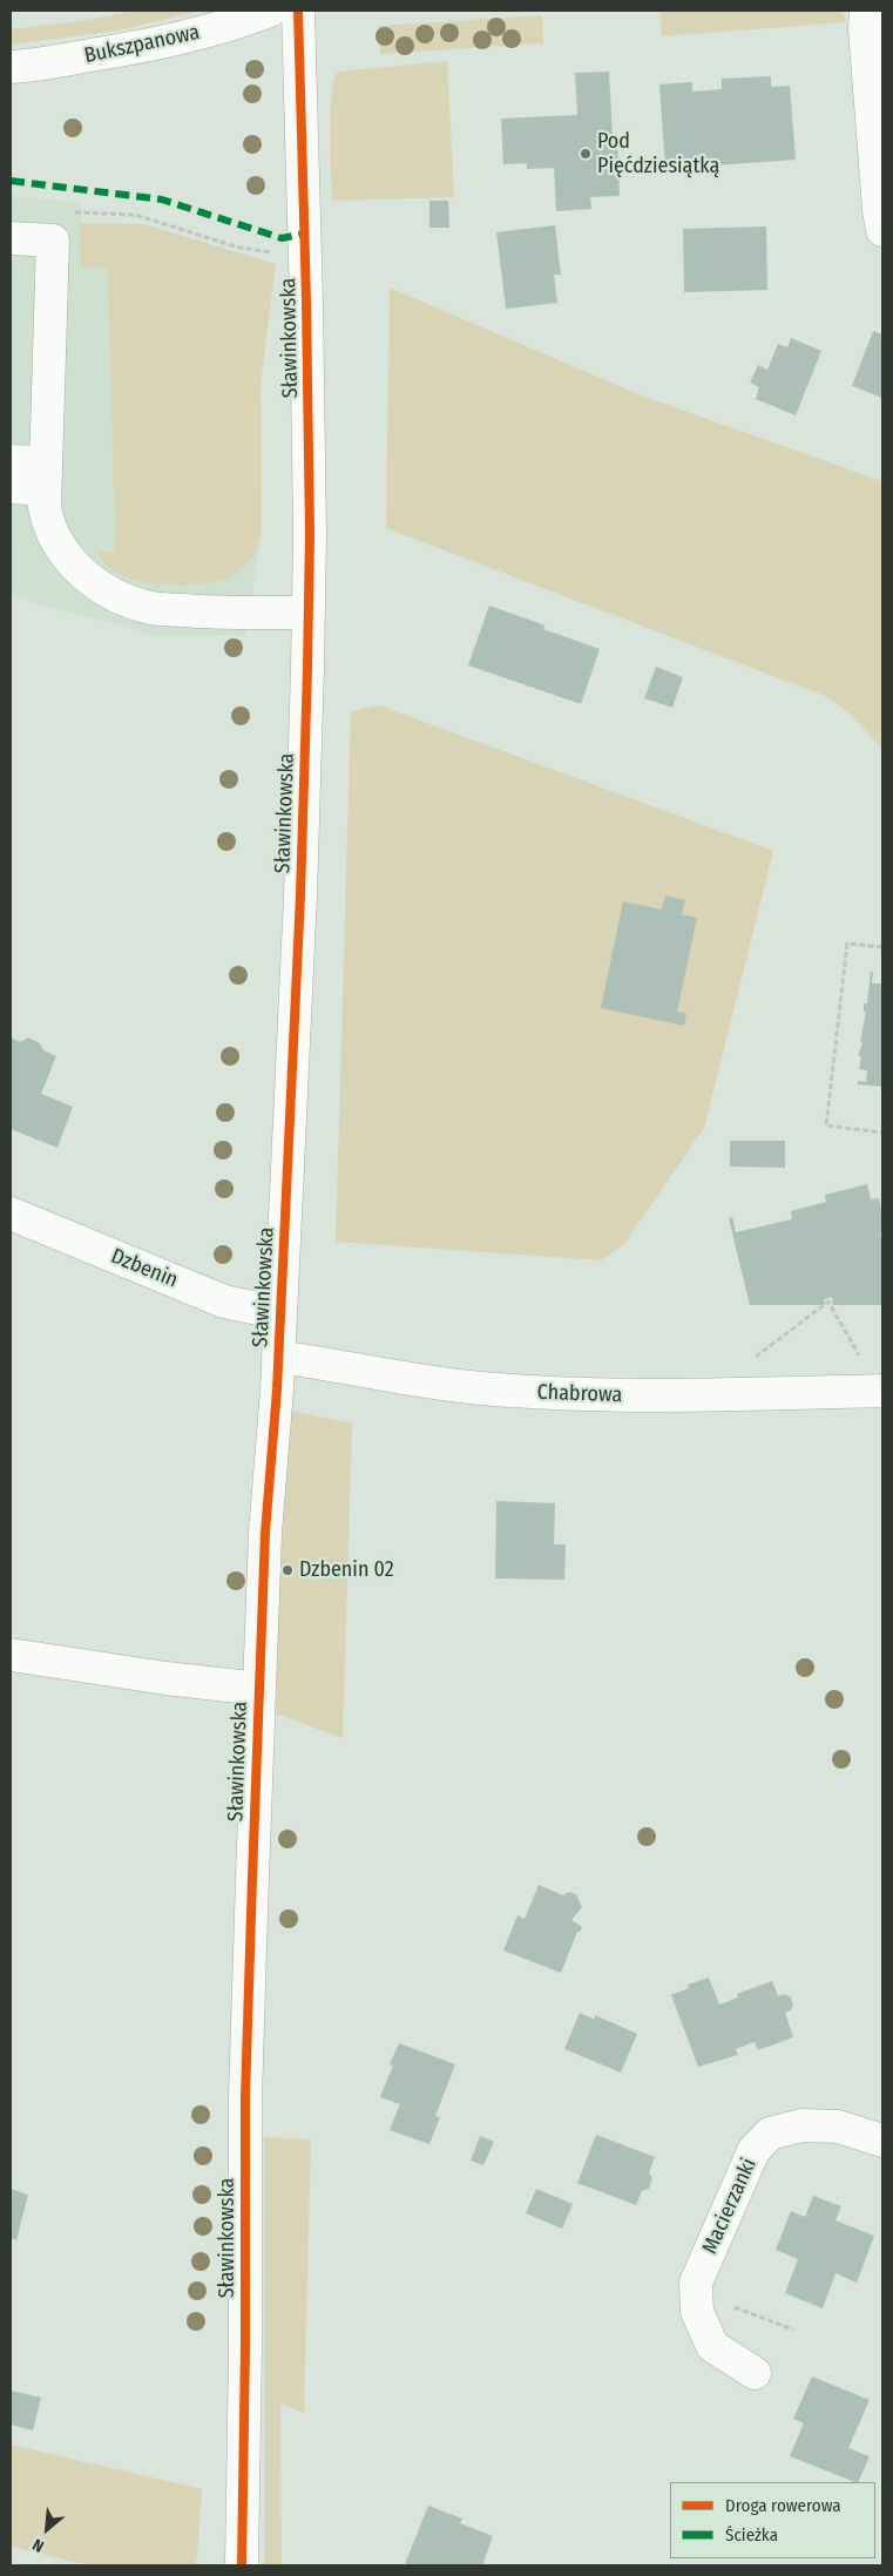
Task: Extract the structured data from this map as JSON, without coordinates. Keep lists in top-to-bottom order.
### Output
{
  "streets": {
    "street": [
      "Bukszpanowa",
      "Sławinkowska",
      "Dzbenin",
      "Chabrowa",
      "Macierzanki"
    ]
  },
  "crossings": [
    ["Sławinkowska", "Dzbenin"],
    ["Sławinkowska", "Chabrowa"]
  ],
  "places": ["Pod Pięćdziesiątką", "Dzbenin 02"],
  "legend": ["Droga rowerowa", "Ścieżka"],
  "north": "bottom left"
}
